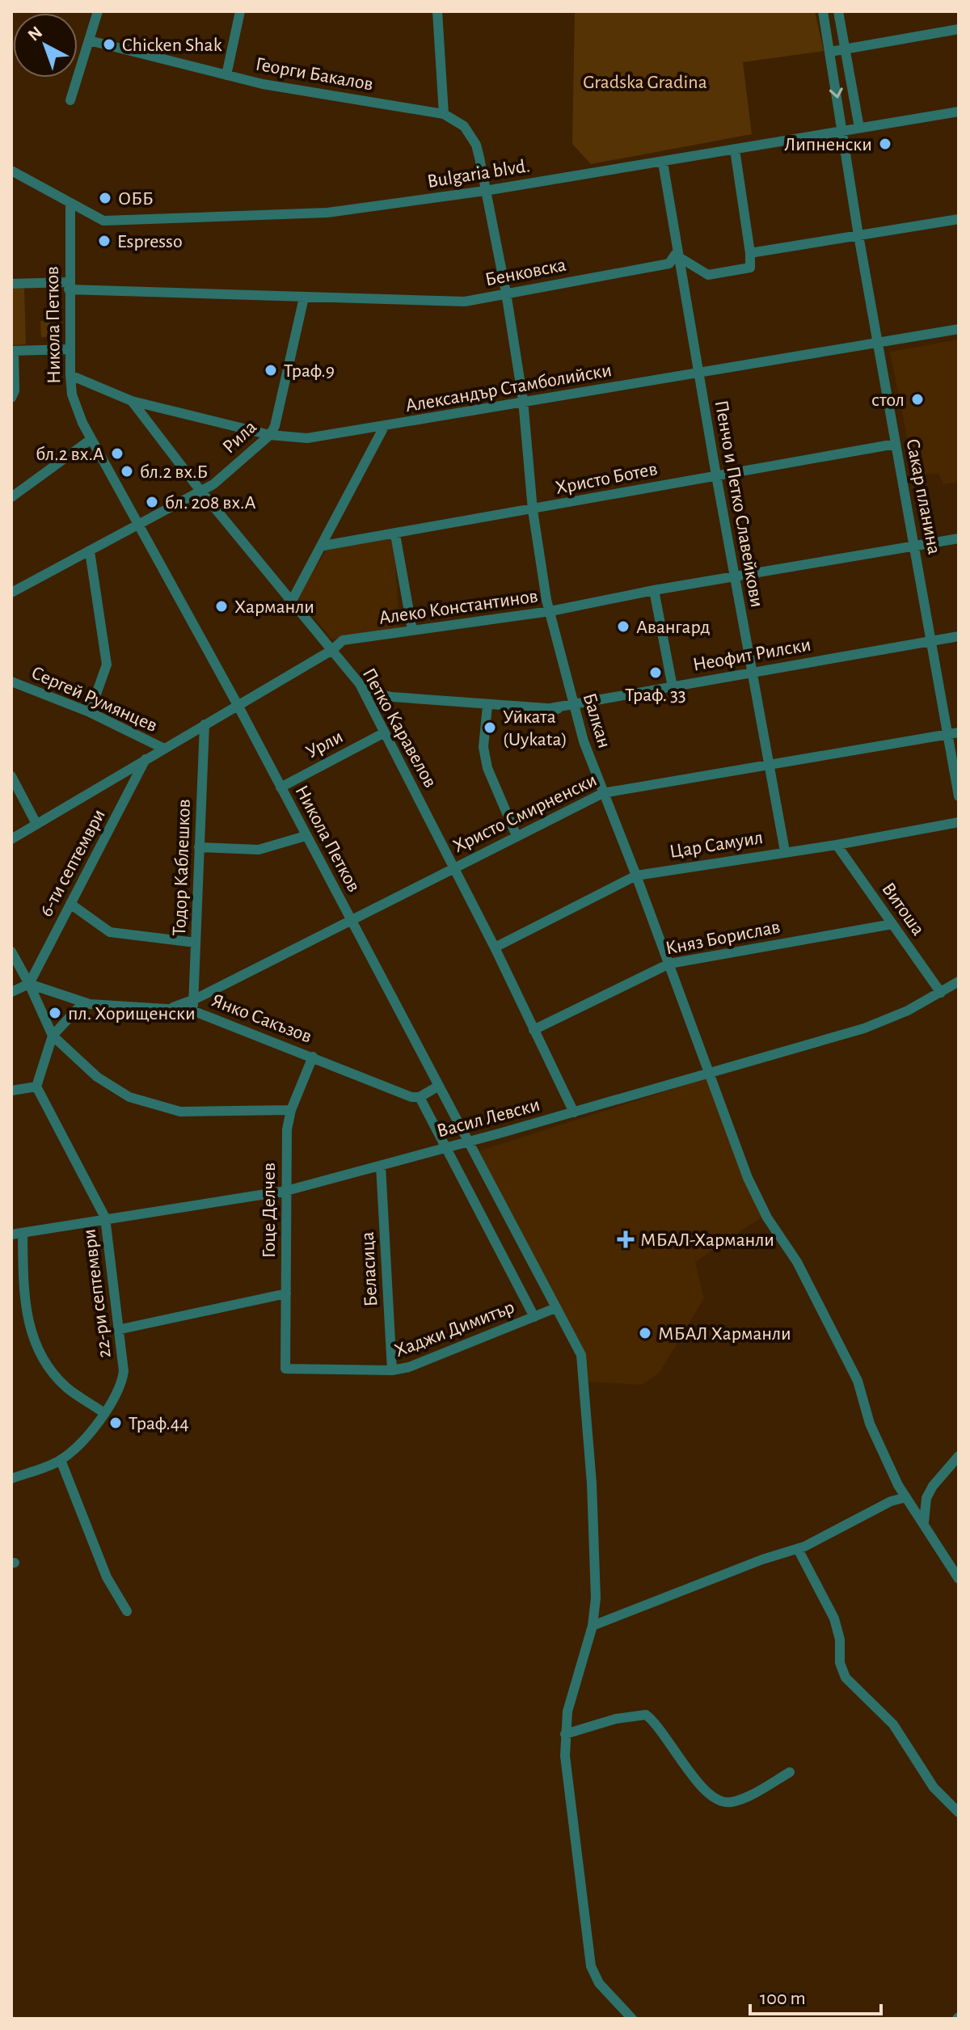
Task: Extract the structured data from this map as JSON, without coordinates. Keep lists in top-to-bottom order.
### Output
{
  "streets": {
    "street": [
      "Георги Бакалов",
      "Bulgaria blvd.",
      "Бенковска",
      "Никола Петков",
      "Александър Стамболийски",
      "Рила",
      "Христо Ботев",
      "Сакар планина",
      "Пенчо и Петко Славейкови",
      "Алеко Константинов",
      "Неофит Рилски",
      "Сергей Румянцев",
      "Балкан",
      "Петко Каравелов",
      "Урли",
      "Христо Смирненски",
      "Цар Самуил",
      "6-ти септември",
      "Тодор Каблешков",
      "Витоша",
      "Княз Борислав",
      "Янко Сакъзов",
      "Васил Левски",
      "Гоце Делчев",
      "Беласица",
      "22-ри септември",
      "Хаджи Димитър"
    ]
  },
  "crossings": [
    ["Георги Бакалов", "Bulgaria blvd."],
    ["Георги Бакалов", "Балкан"],
    ["Bulgaria blvd.", "Никола Петков"],
    ["Bulgaria blvd.", "Сакар планина"],
    ["Bulgaria blvd.", "Пенчо и Петко Славейкови"],
    ["Bulgaria blvd.", "Балкан"],
    ["Бенковска", "Никола Петков"],
    ["Бенковска", "Рила"],
    ["Бенковска", "Пенчо и Петко Славейкови"],
    ["Бенковска", "Балкан"],
    ["Никола Петков", "Александър Стамболийски"],
    ["Никола Петков", "Рила"],
    ["Никола Петков", "Алеко Константинов"],
    ["Никола Петков", "Урли"],
    ["Никола Петков", "Христо Смирненски"],
    ["Никола Петков", "Васил Левски"],
    ["Никола Петков", "Хаджи Димитър"],
    ["Александър Стамболийски", "Рила"],
    ["Александър Стамболийски", "Сакар планина"],
    ["Александър Стамболийски", "Пенчо и Петко Славейкови"],
    ["Александър Стамболийски", "Балкан"],
    ["Александър Стамболийски", "Петко Каравелов"],
    ["Рила", "Петко Каравелов"],
    ["Христо Ботев", "Сакар планина"],
    ["Христо Ботев", "Пенчо и Петко Славейкови"],
    ["Христо Ботев", "Балкан"],
    ["Сакар планина", "Алеко Константинов"],
    ["Сакар планина", "Неофит Рилски"],
    ["Сакар планина", "Христо Смирненски"],
    ["Пенчо и Петко Славейкови", "Алеко Константинов"],
    ["Пенчо и Петко Славейкови", "Неофит Рилски"],
    ["Пенчо и Петко Славейкови", "Христо Смирненски"],
    ["Пенчо и Петко Славейкови", "Цар Самуил"],
    ["Алеко Константинов", "Сергей Румянцев"],
    ["Алеко Константинов", "Балкан"],
    ["Алеко Константинов", "Петко Каравелов"],
    ["Алеко Константинов", "6-ти септември"],
    ["Алеко Константинов", "Тодор Каблешков"],
    ["Неофит Рилски", "Балкан"],
    ["Неофит Рилски", "Петко Каравелов"],
    ["Балкан", "Христо Смирненски"],
    ["Балкан", "Цар Самуил"],
    ["Балкан", "Княз Борислав"],
    ["Балкан", "Васил Левски"],
    ["Петко Каравелов", "Урли"],
    ["Петко Каравелов", "Христо Смирненски"],
    ["Петко Каравелов", "Цар Самуил"],
    ["Петко Каравелов", "Княз Борислав"],
    ["Петко Каравелов", "Васил Левски"],
    ["Христо Смирненски", "Тодор Каблешков"],
    ["Христо Смирненски", "Янко Сакъзов"],
    ["Цар Самуил", "Витоша"],
    ["6-ти септември", "Янко Сакъзов"],
    ["Тодор Каблешков", "Янко Сакъзов"],
    ["Витоша", "Княз Борислав"],
    ["Витоша", "Васил Левски"],
    ["Янко Сакъзов", "Гоце Делчев"],
    ["Васил Левски", "Гоце Делчев"],
    ["Васил Левски", "Беласица"],
    ["Васил Левски", "22-ри септември"],
    ["Гоце Делчев", "Хаджи Димитър"],
    ["Беласица", "Хаджи Димитър"]
  ],
  "parks": ["Gradska Gradina"],
  "places": {
    "other": [
      "Chicken Shak",
      "Липненски",
      "ОББ",
      "Espresso",
      "Траф.9",
      "стол",
      "бл.2 вх.А",
      "бл.2 вх.Б",
      "бл. 208 вх.А",
      "Харманли",
      "Авангард",
      "Траф. 33",
      "Уйката (Uykata)",
      "пл. Хорищенски",
      "МБАЛ Харманли",
      "Траф.44"
    ],
    "health": ["МБАЛ-Харманли"]
  },
  "scale_bar": "100 m",
  "north": "top left"
}
